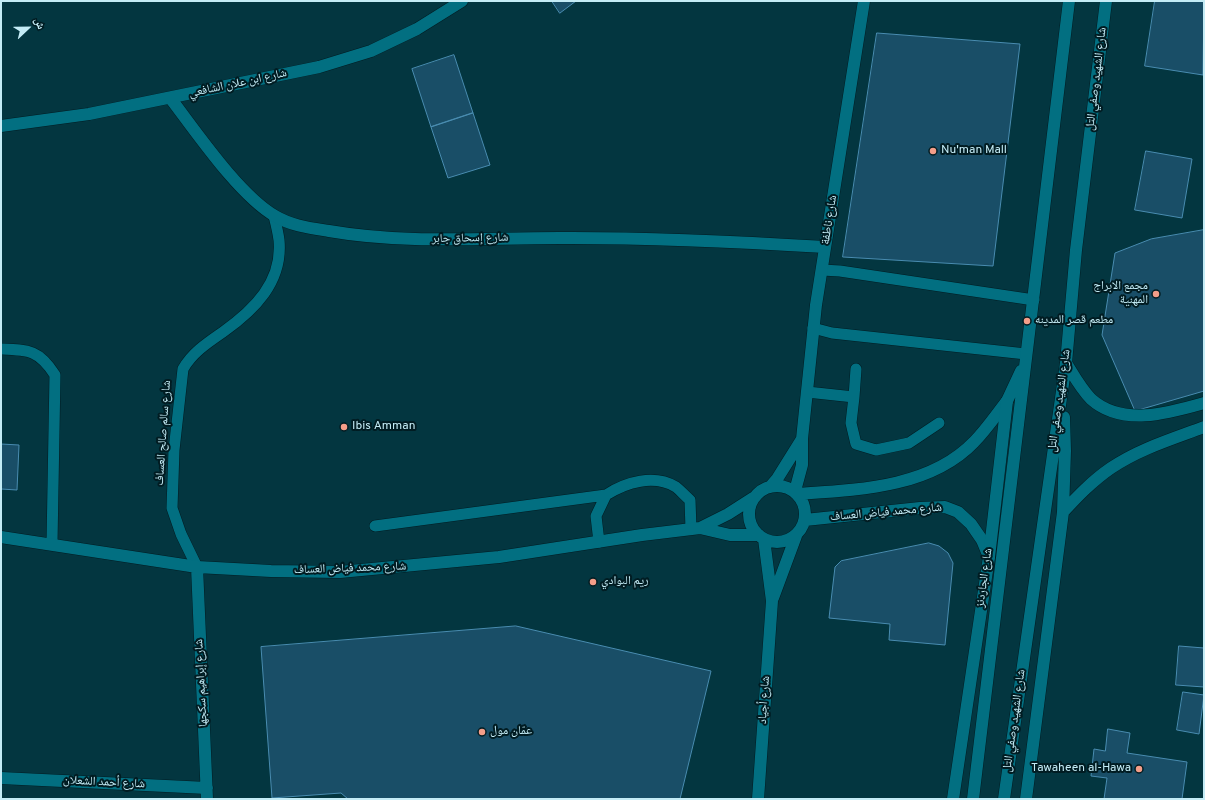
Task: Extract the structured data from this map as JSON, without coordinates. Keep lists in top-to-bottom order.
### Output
{
  "streets": {
    "street": [
      "شارع الشهيد وصفي التل",
      "شارع ابن علان الشافعي",
      "شارع ناطفة",
      "شارع إسحاق جابر",
      "شارع محمد فياض العساف",
      "شارع الجاردنز",
      "شارع إبراهيم سكجها",
      "شارع أجياد",
      "شارع أحمد الشعلان"
    ],
    "lane": ["شارع سالم صالح العساف"]
  },
  "crossings": [
    ["شارع ابن علان الشافعي", "شارع إسحاق جابر"],
    ["شارع ناطفة", "شارع إسحاق جابر"],
    ["شارع ناطفة", "شارع محمد فياض العساف"],
    ["شارع ناطفة", "شارع أجياد"],
    ["شارع إسحاق جابر", "شارع سالم صالح العساف"],
    ["شارع سالم صالح العساف", "شارع محمد فياض العساف"],
    ["شارع سالم صالح العساف", "شارع إبراهيم سكجها"],
    ["شارع محمد فياض العساف", "شارع الجاردنز"],
    ["شارع محمد فياض العساف", "شارع إبراهيم سكجها"],
    ["شارع محمد فياض العساف", "شارع أجياد"],
    ["شارع إبراهيم سكجها", "شارع أحمد الشعلان"]
  ],
  "places": [
    "Nu'man Mall",
    "مجمع الابراج المهنية",
    "مطعم قصر المدينه",
    "Ibis Amman",
    "ريم البوادي",
    "عمّان مول",
    "Tawaheen al-Hawa"
  ],
  "north": "right"
}
